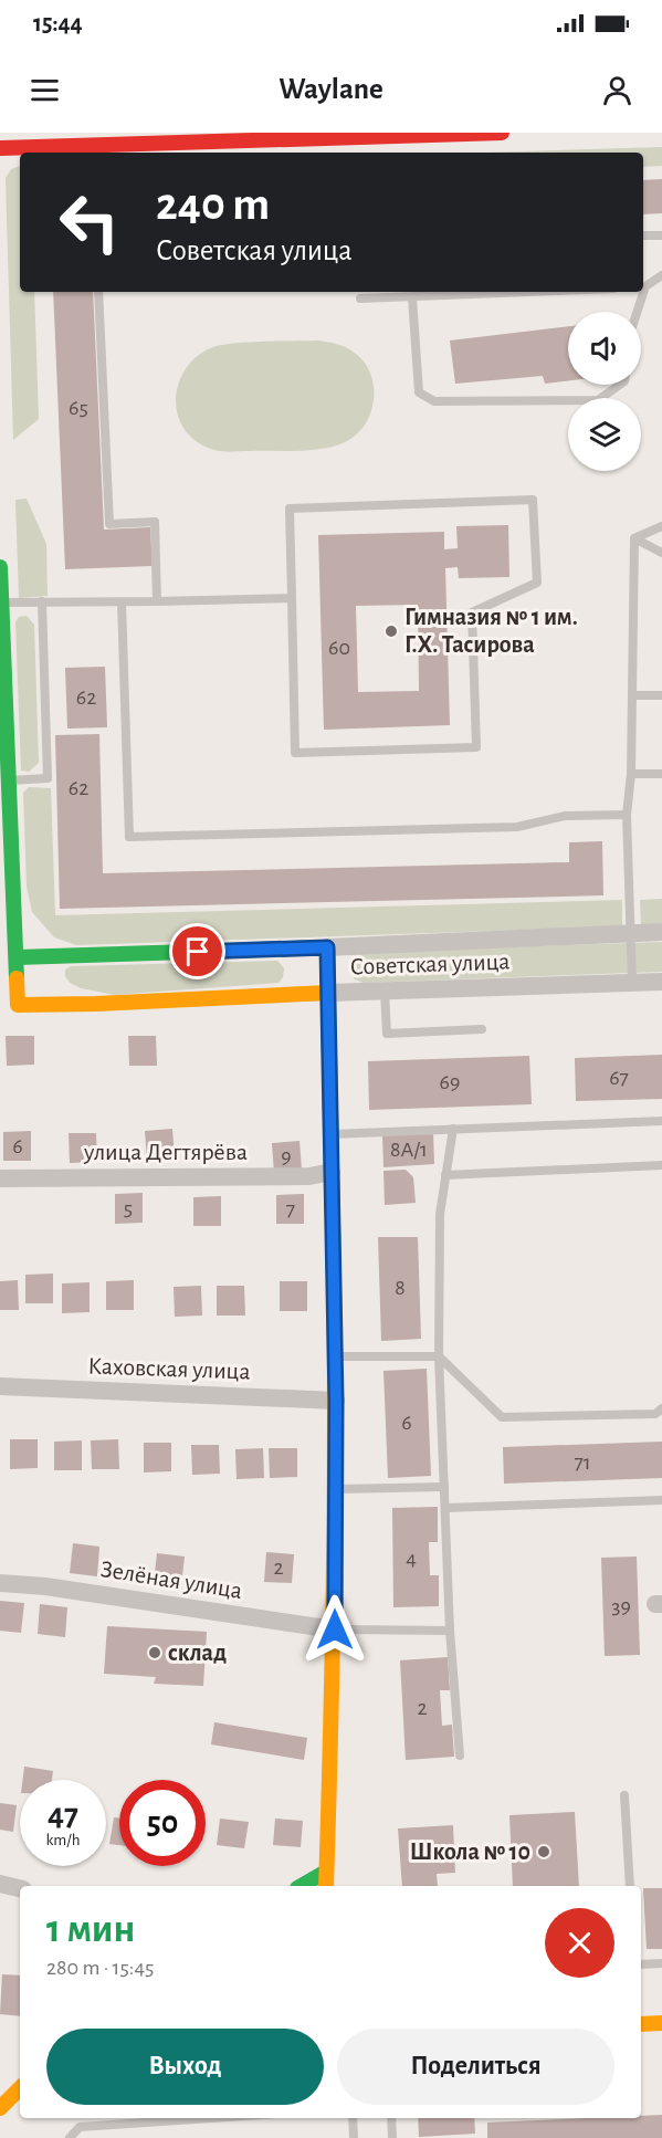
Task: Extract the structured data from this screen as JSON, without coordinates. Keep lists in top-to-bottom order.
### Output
{
  "streets": {
    "main road": ["Советская улица"],
    "street": ["улица Дегтярёва", "Каховская улица", "Зелёная улица"]
  },
  "places": ["Гимназия № 1 им. Г.Х. Тасирова", "склад", "Школа № 10"],
  "house_numbers": [
    "65",
    "60",
    "62",
    "62",
    "67",
    "69",
    "6",
    "8А/1",
    "9",
    "5",
    "7",
    "8",
    "6",
    "71",
    "4",
    "2",
    "39",
    "2"
  ],
  "page": {
    "status": "15:44",
    "header": "Waylane",
    "turn": ["240 m", "Советская улица"],
    "speed": "47 km/h",
    "limit": "50",
    "heading": ["1 мин", "280 m · 15:45"],
    "buttons": ["Выход", "Поделиться"]
  }
}
